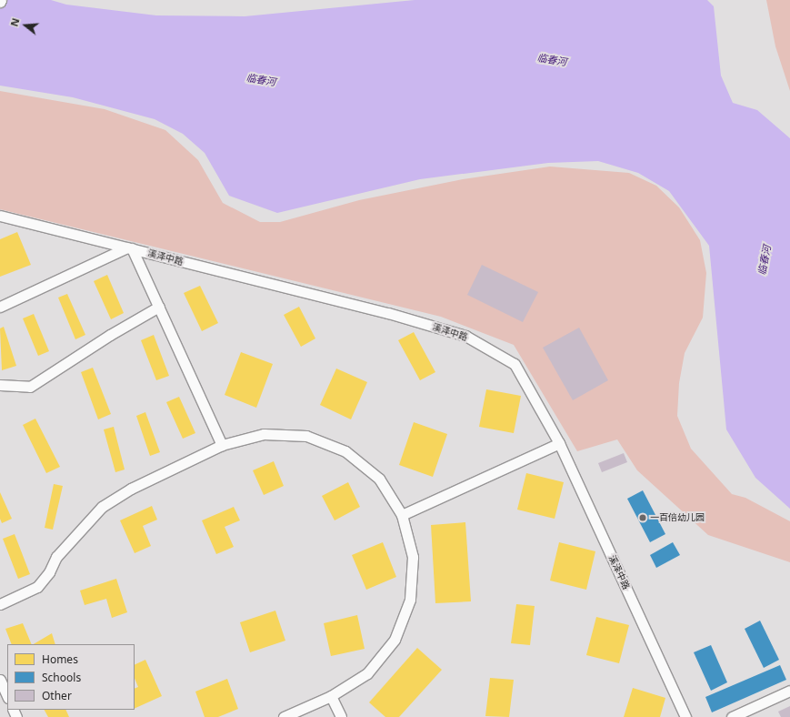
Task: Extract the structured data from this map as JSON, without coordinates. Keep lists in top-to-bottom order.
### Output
{
  "streets": {
    "street": ["溪泽中路"]
  },
  "water": ["临春河"],
  "places": ["一百倍幼儿园"],
  "legend": ["Homes", "Schools", "Other"],
  "north": "left"
}
